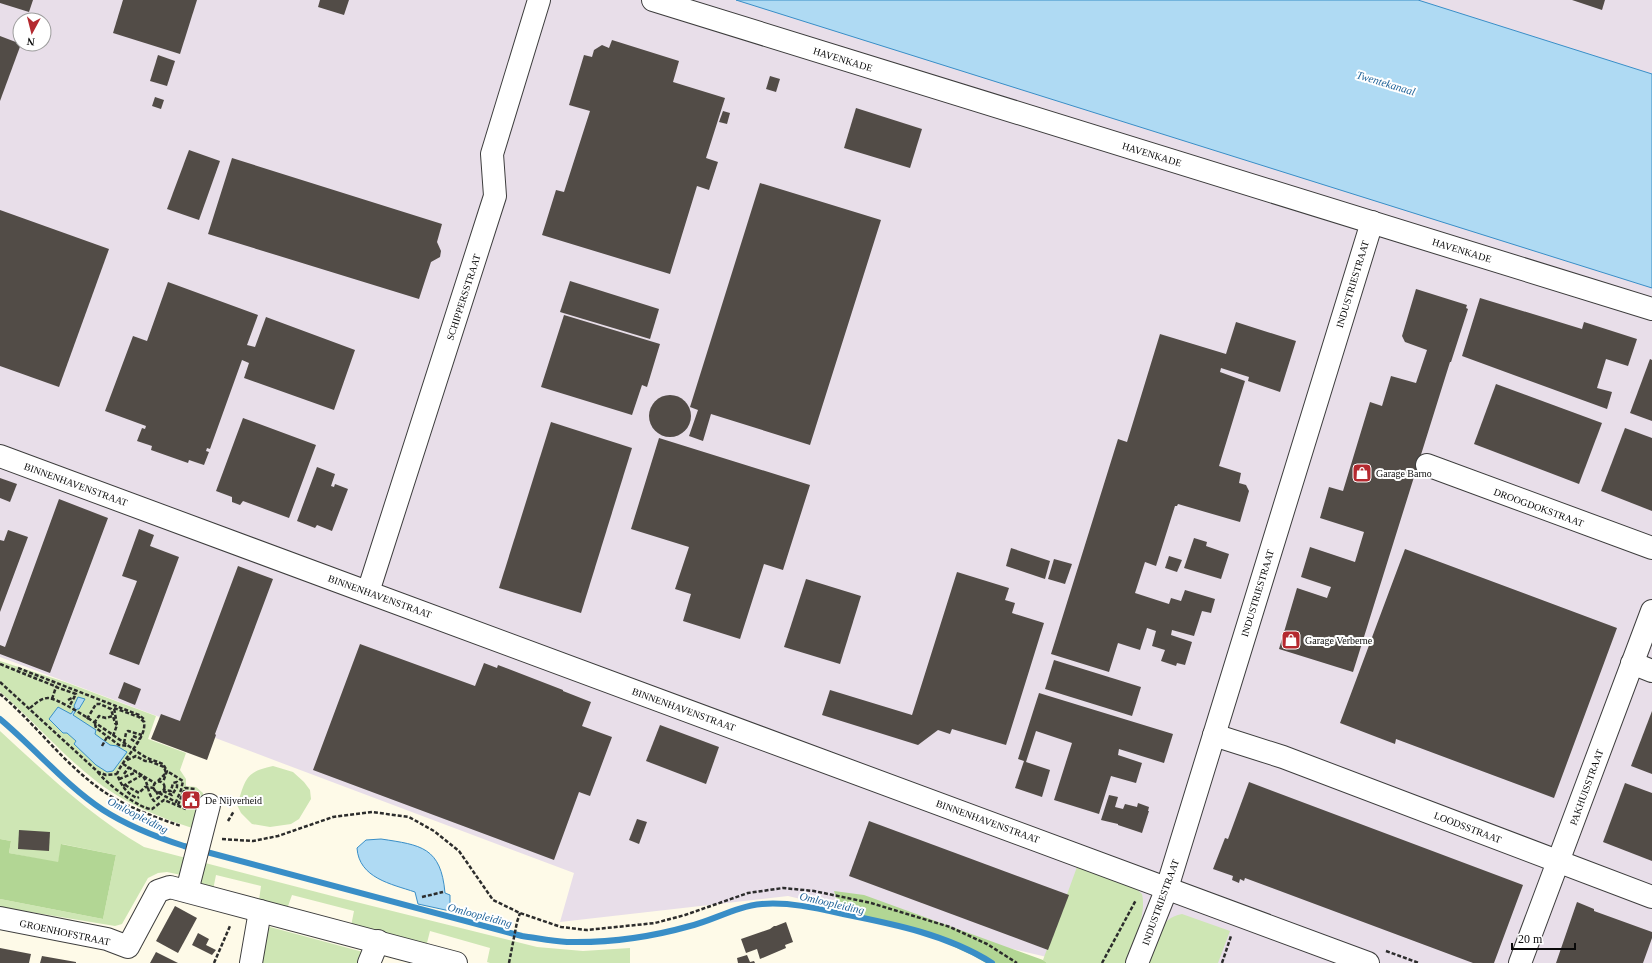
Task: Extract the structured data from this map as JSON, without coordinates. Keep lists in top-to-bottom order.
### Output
{
  "streets": {
    "street": [
      "HAVENKADE",
      "INDUSTRIESTRAAT",
      "SCHIPPERSSTRAAT",
      "BINNENHAVENSTRAAT",
      "DROOGDOKSTRAAT",
      "PAKHUISSTRAAT",
      "LOODSSTRAAT",
      "GROENHOFSTRAAT"
    ]
  },
  "crossings": [
    ["HAVENKADE", "INDUSTRIESTRAAT"],
    ["INDUSTRIESTRAAT", "BINNENHAVENSTRAAT"],
    ["INDUSTRIESTRAAT", "LOODSSTRAAT"],
    ["SCHIPPERSSTRAAT", "BINNENHAVENSTRAAT"],
    ["PAKHUISSTRAAT", "LOODSSTRAAT"]
  ],
  "water": ["Twentekanaal", "Omloopleiding"],
  "places": {
    "shop": ["Garage Barno", "Garage Verberne"],
    "public building": ["De Nijverheid"]
  },
  "scale_bar": "20 m",
  "north": "bottom"
}
